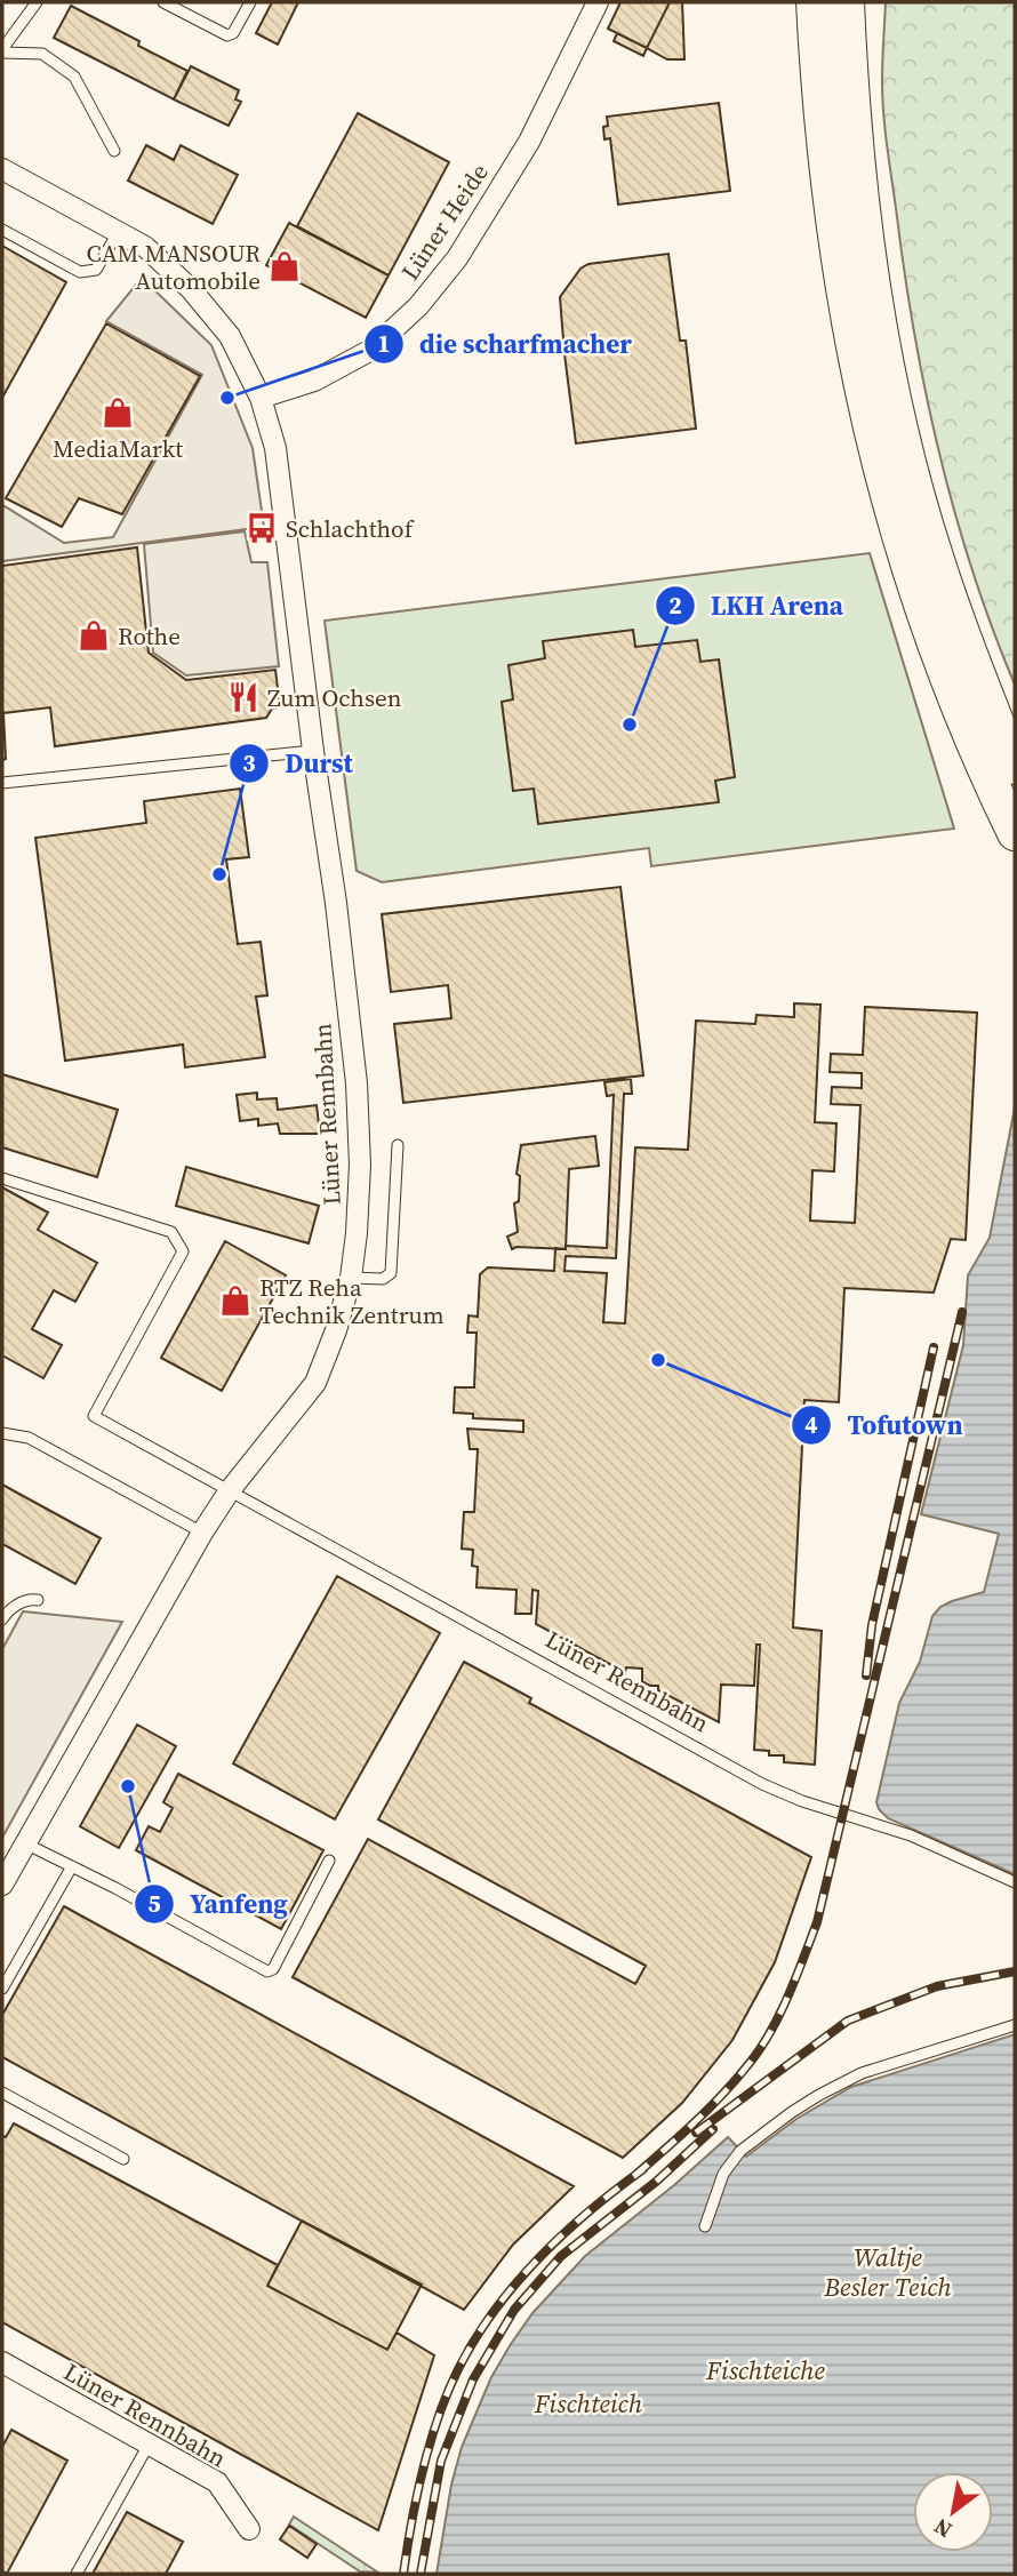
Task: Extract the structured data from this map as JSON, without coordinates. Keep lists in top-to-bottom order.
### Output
{
  "streets": {
    "street": ["Lüner Heide", "Lüner Rennbahn"]
  },
  "crossings": [
    ["Lüner Heide", "Lüner Rennbahn"]
  ],
  "water": ["Waltje Besler Teich", "Fischteiche", "Fischteich"],
  "places": {
    "shop": [
      "CAM MANSOUR Automobile",
      "MediaMarkt",
      "Rothe",
      "RTZ Reha Technik Zentrum"
    ],
    "other": [
      "die scharfmacher",
      "LKH Arena",
      "Durst",
      "Tofutown",
      "Yanfeng"
    ],
    "bus stop": ["Schlachthof"],
    "restaurant": ["Zum Ochsen"]
  },
  "north": "bottom left"
}
